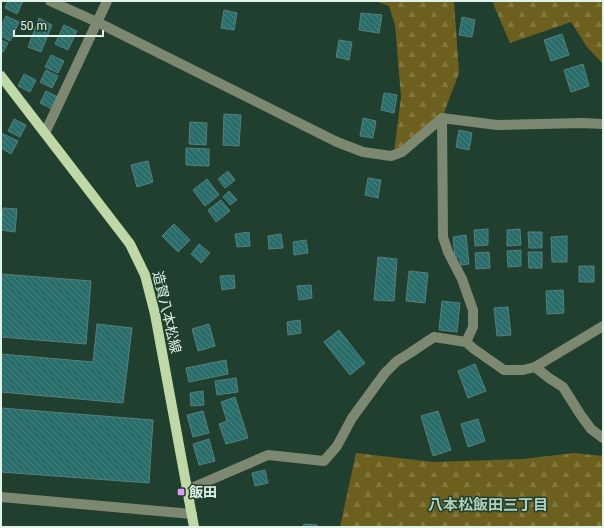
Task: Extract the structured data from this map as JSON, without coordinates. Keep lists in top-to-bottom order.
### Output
{
  "streets": {
    "main road": ["造賀八本松線"]
  },
  "districts": ["八本松飯田三丁目"],
  "places": {
    "transit": ["飯田"]
  },
  "scale_bar": "50 m"
}
